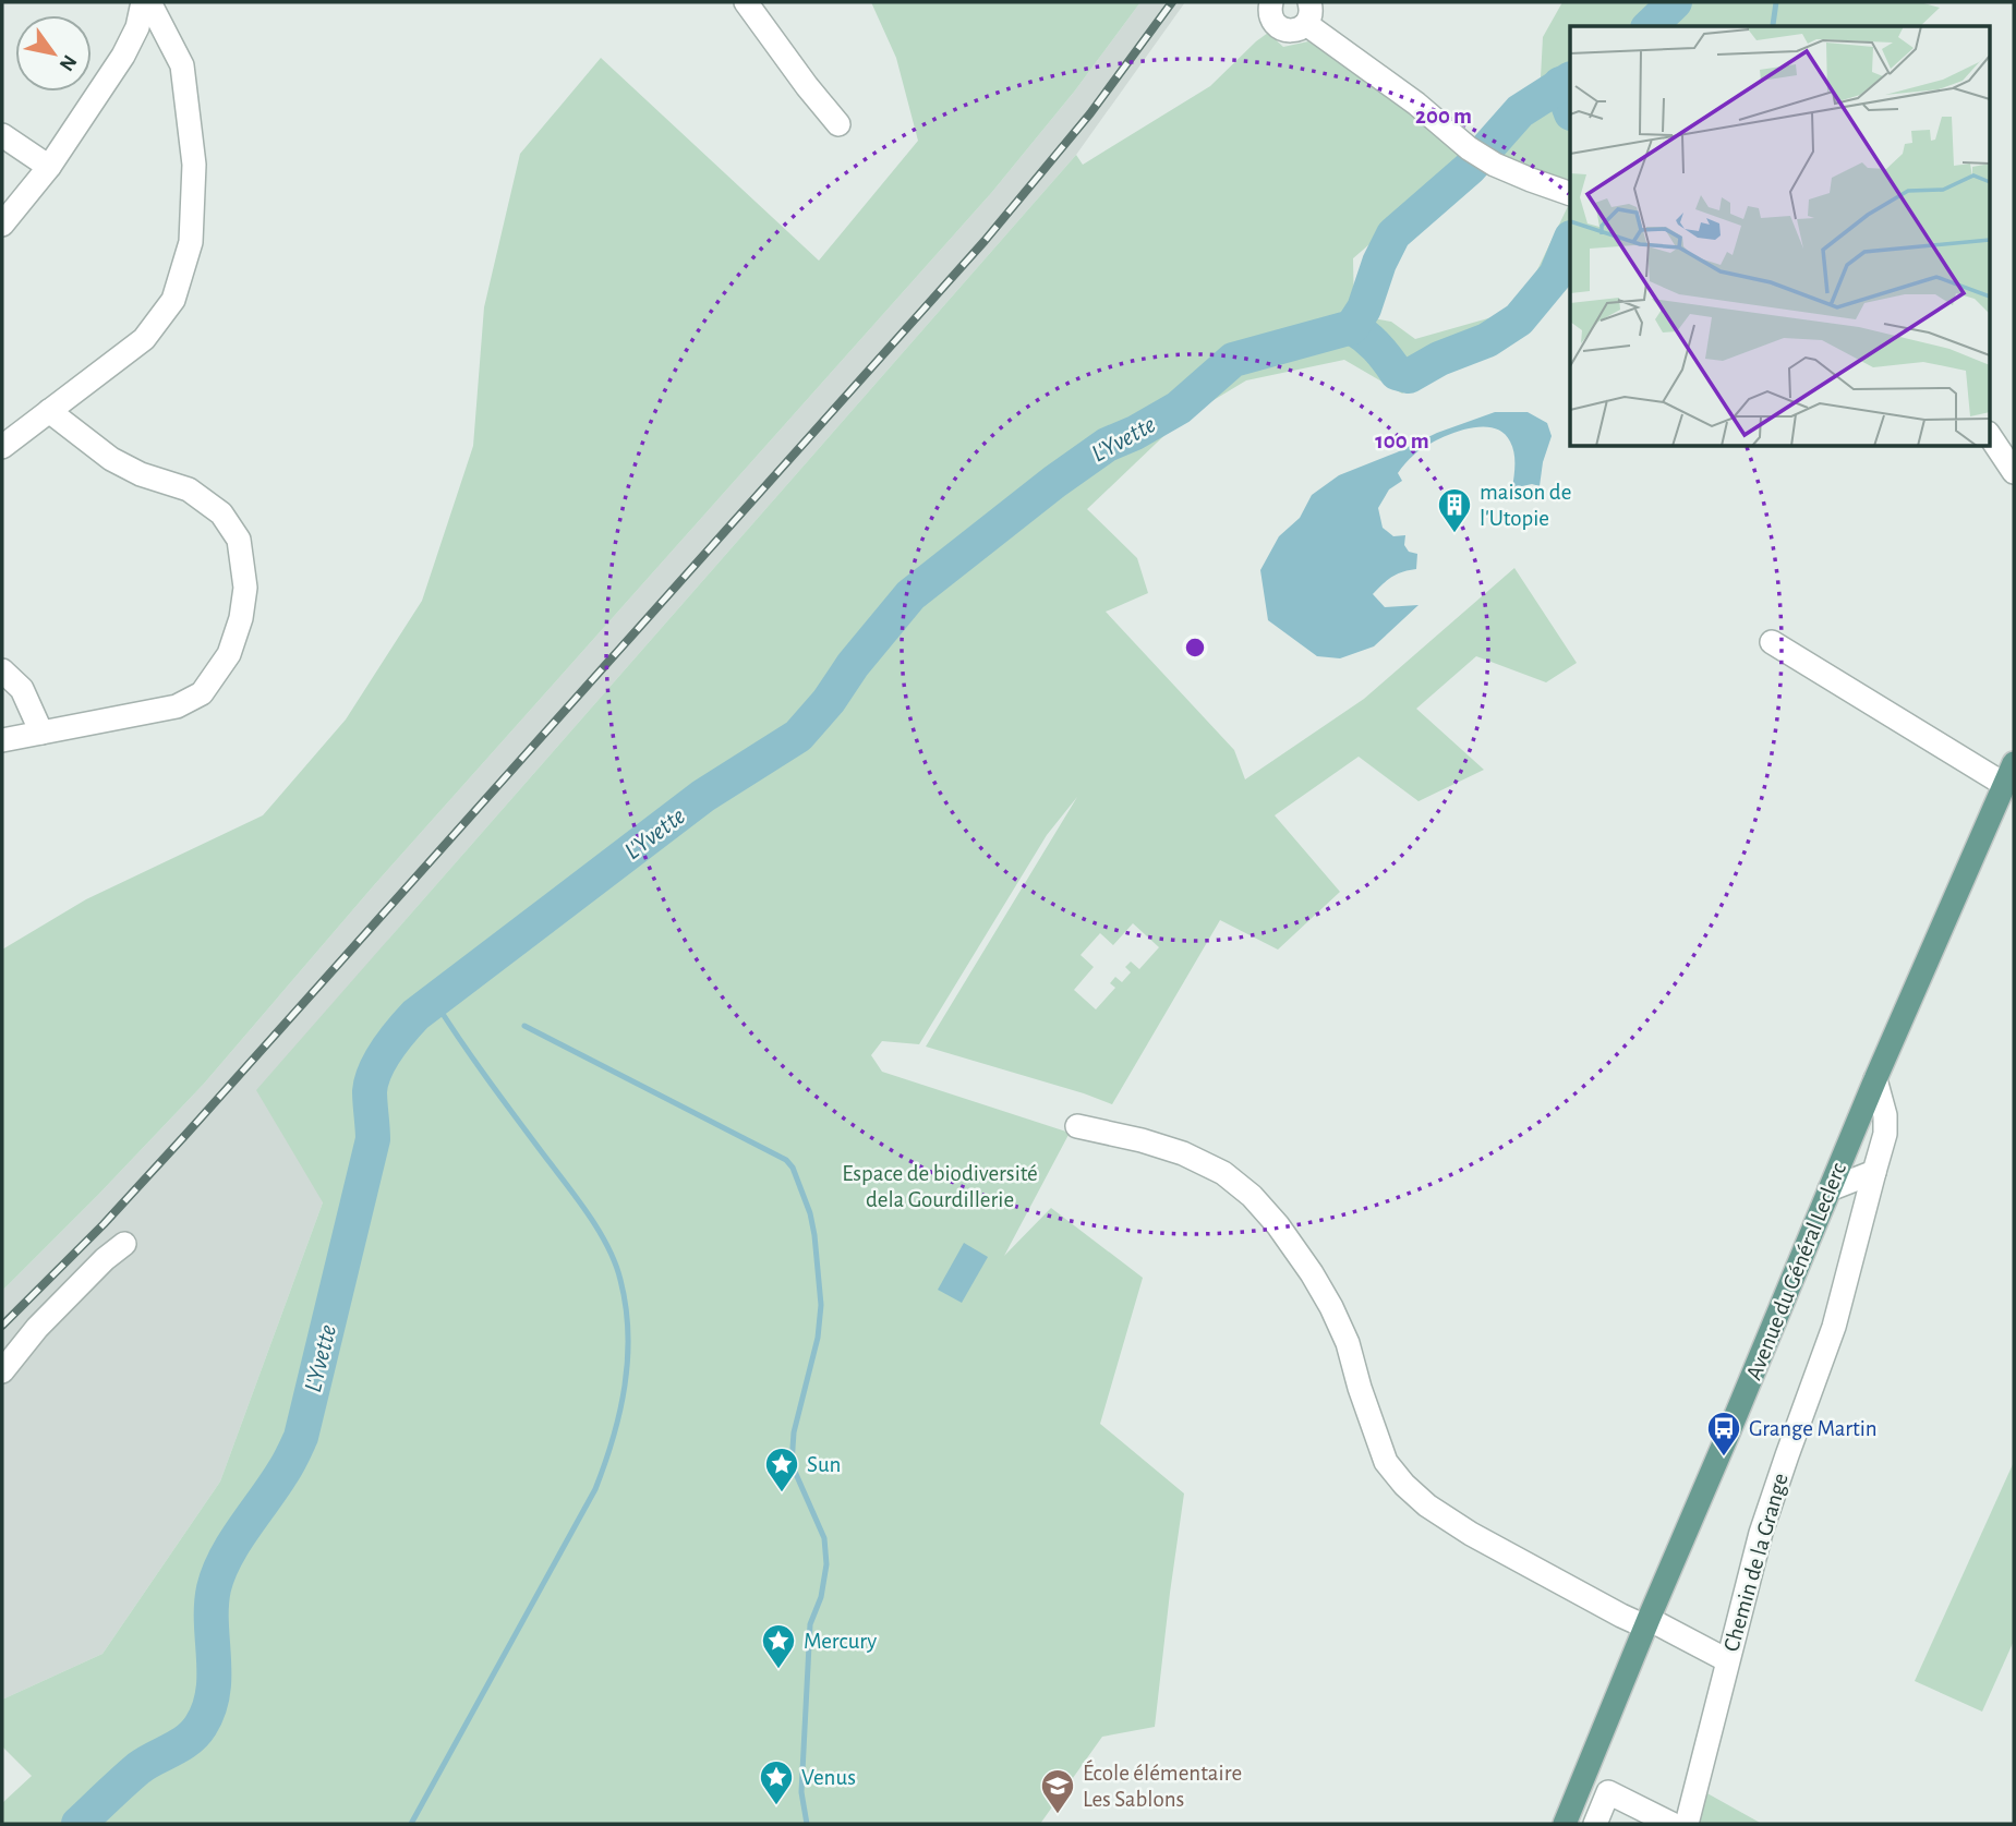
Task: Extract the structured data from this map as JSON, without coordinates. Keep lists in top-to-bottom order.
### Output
{
  "streets": {
    "main road": ["Avenue du Général Leclerc"],
    "street": ["Chemin de la Grange"]
  },
  "crossings": [
    ["Avenue du Général Leclerc", "Chemin de la Grange"]
  ],
  "water": ["L'Yvette"],
  "parks": ["Espace de biodiversité dela Gourdillerie"],
  "places": {
    "building": ["maison de l'Utopie"],
    "bus stop": ["Grange Martin"],
    "place": ["Sun", "Mercury", "Venus"],
    "school or university": ["École élémentaire Les Sablons"]
  },
  "north": "bottom right",
  "rings": ["200 m", "100 m"]
}
